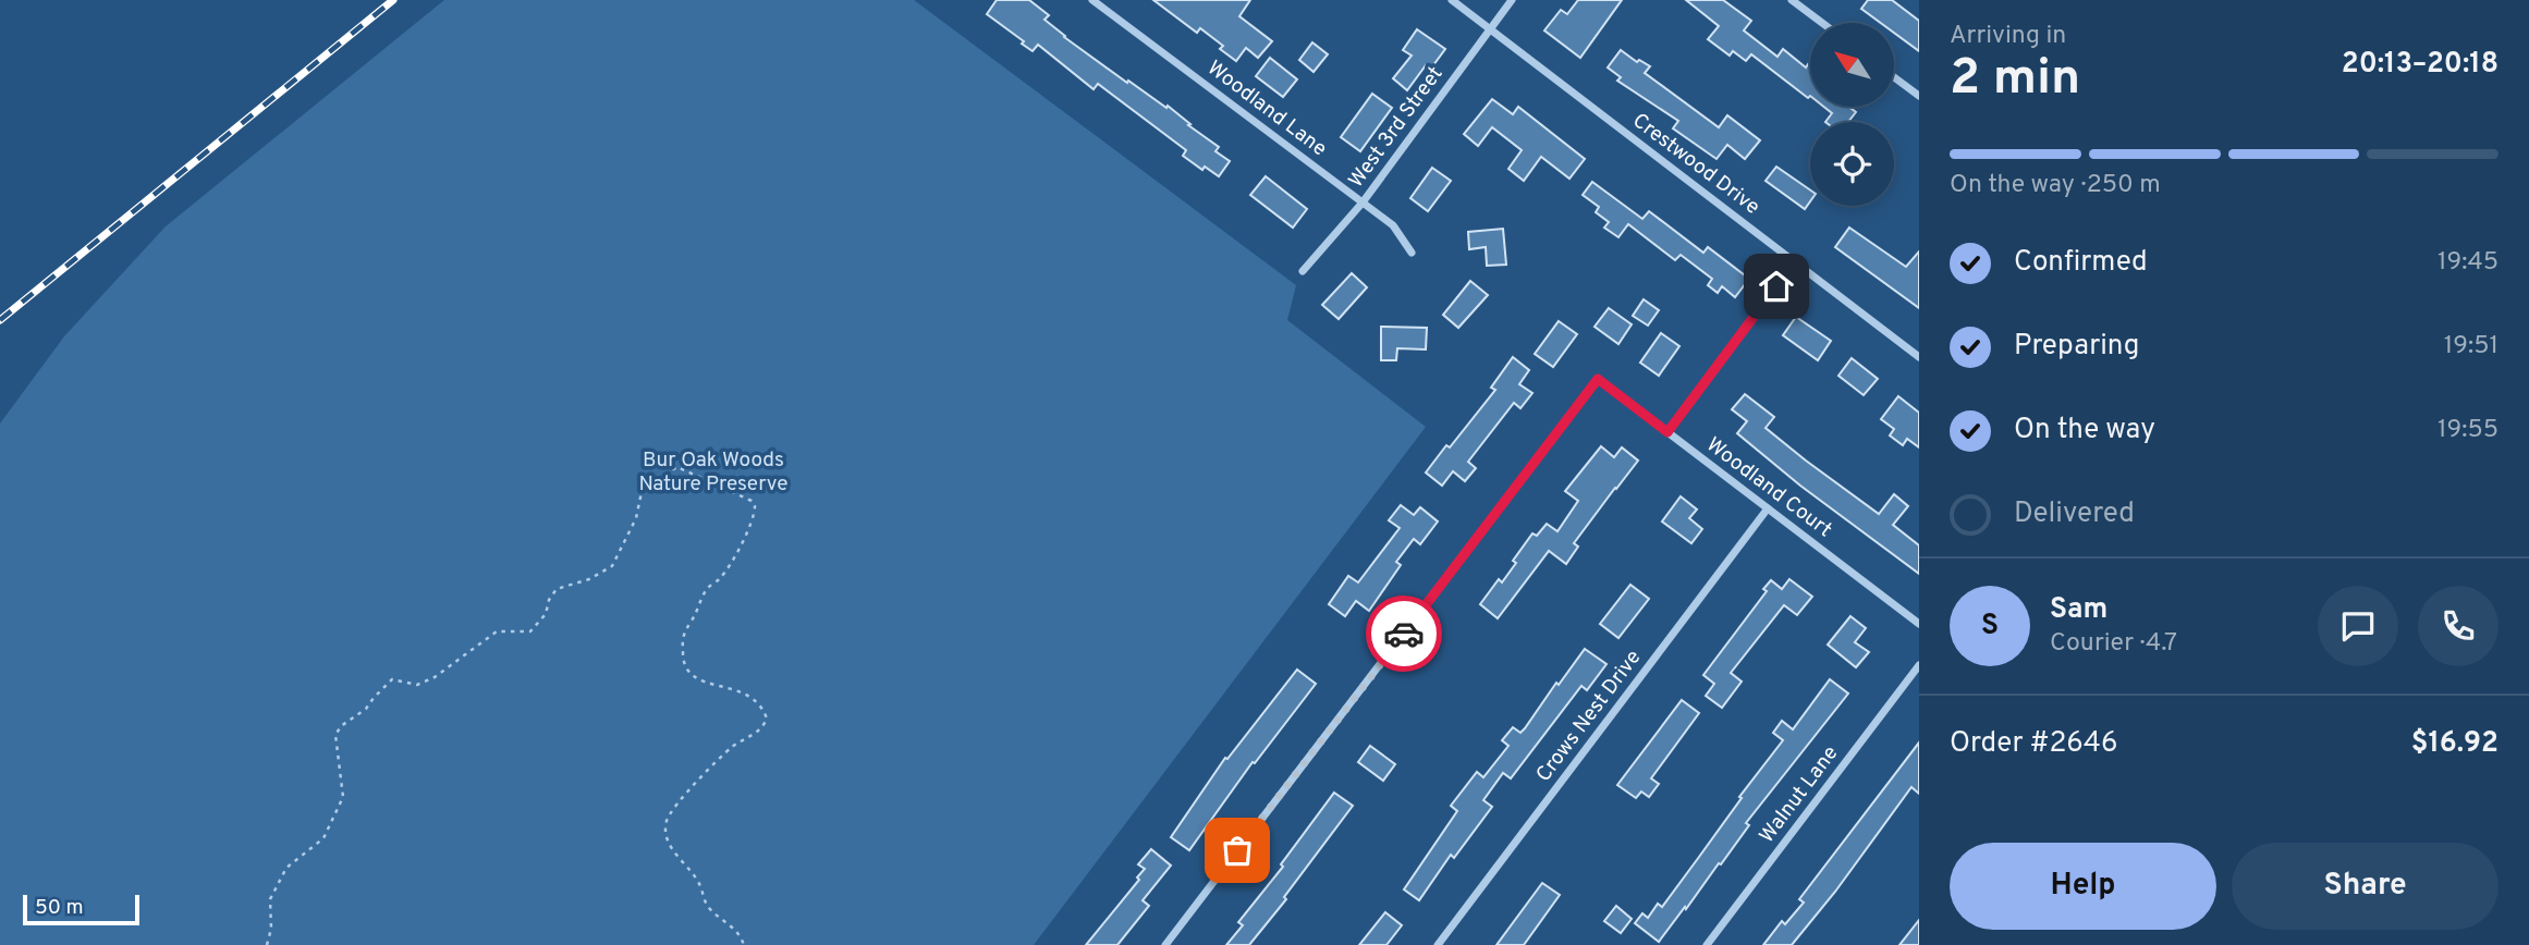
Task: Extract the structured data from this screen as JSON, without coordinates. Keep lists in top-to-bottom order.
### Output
{
  "streets": {
    "street": [
      "Woodland Lane",
      "West 3rd Street",
      "Crestwood Drive",
      "Woodland Court",
      "Crows Nest Drive",
      "Walnut Lane"
    ]
  },
  "crossings": [
    ["Woodland Lane", "West 3rd Street"],
    ["West 3rd Street", "Crestwood Drive"],
    ["Woodland Court", "Crows Nest Drive"]
  ],
  "parks": ["Bur Oak Woods Nature Preserve"],
  "scale_bar": "50 m",
  "north": "top left",
  "page": {
    "heading": ["2 min", "Arriving in", "20:13–20:18"],
    "panel": [
      "Sam",
      "Courier · 4.7",
      "Order #2646",
      "$16.92"
    ],
    "bar": "On the way · 250 m",
    "list": [
      ["Confirmed", "19:45"],
      ["Preparing", "19:51"],
      ["On the way", "19:55"],
      "Delivered"
    ],
    "round": "S",
    "buttons": ["Help", "Share"],
    "scale": "50 m"
  }
}
